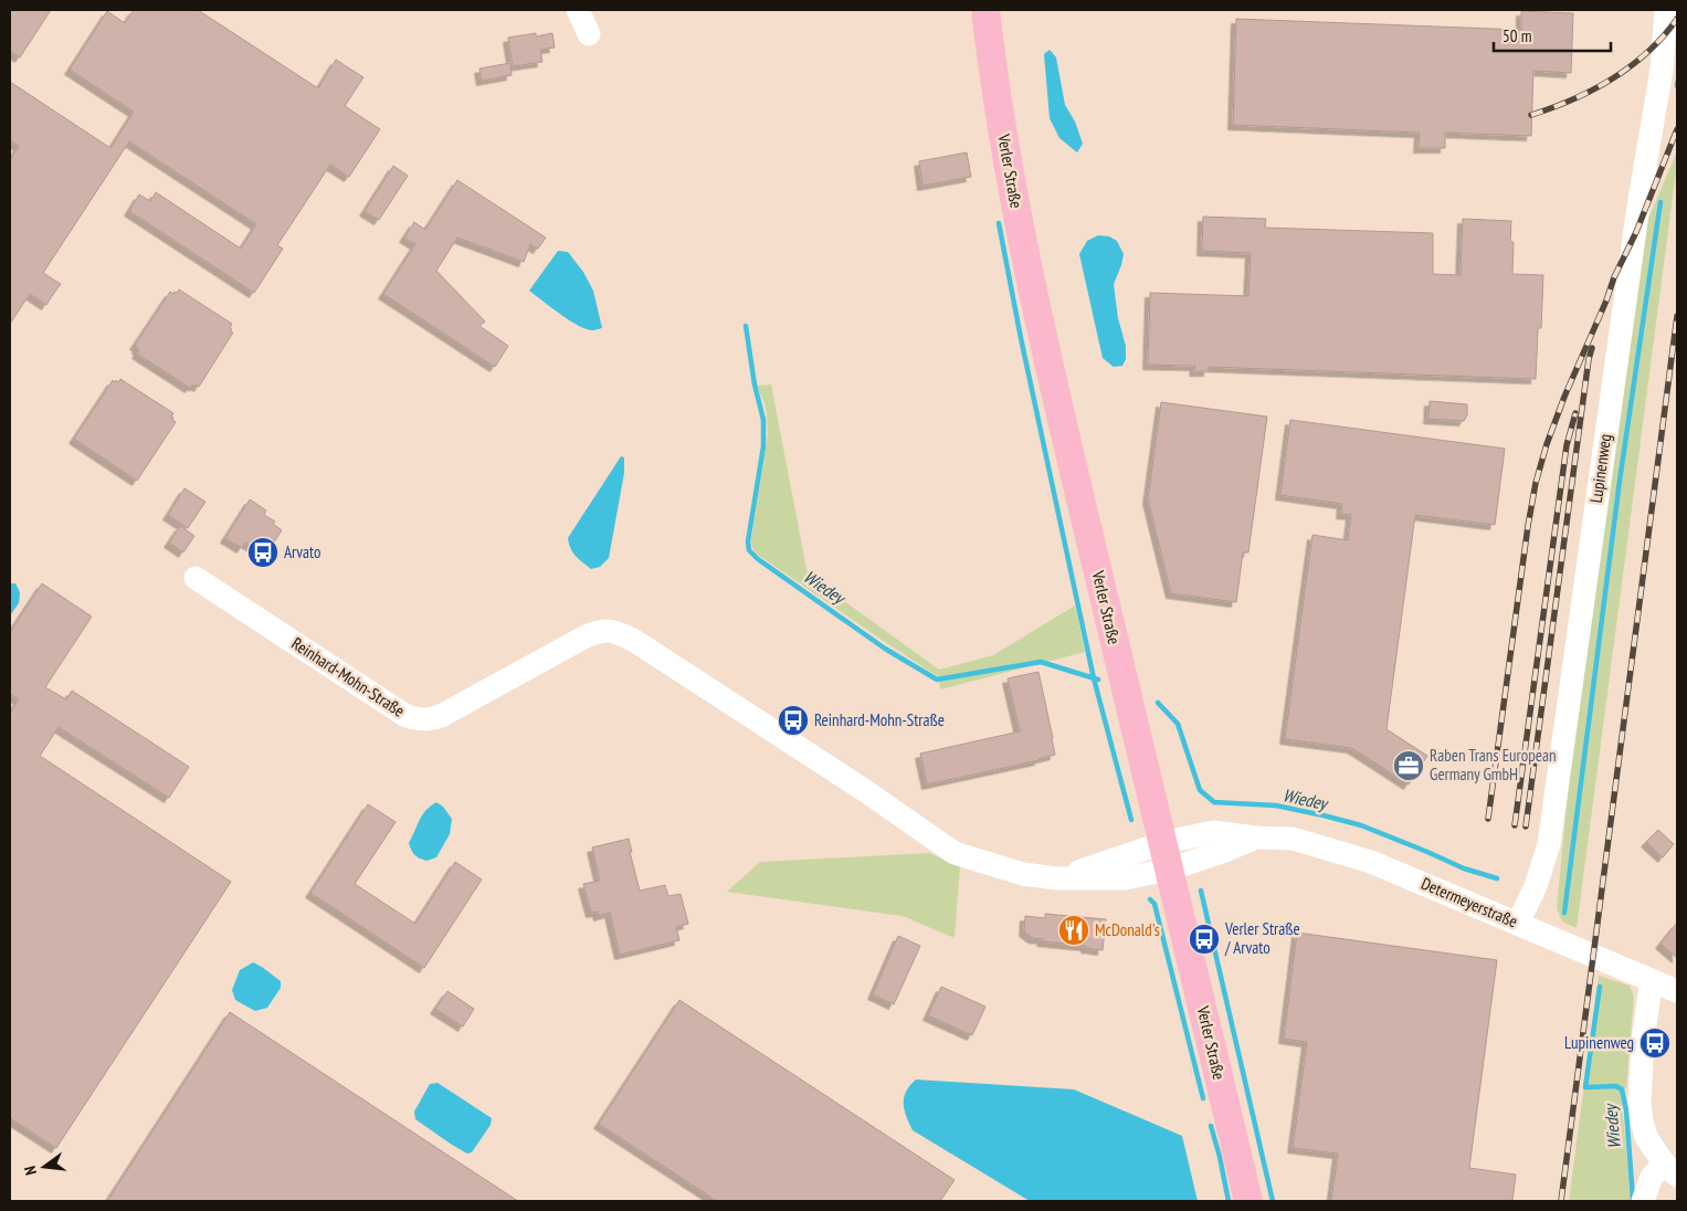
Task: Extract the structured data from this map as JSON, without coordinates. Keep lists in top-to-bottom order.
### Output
{
  "streets": {
    "main road": ["Verler Straße"],
    "street": ["Lupinenweg", "Reinhard-Mohn-Straße", "Determeyerstraße"]
  },
  "crossings": [
    ["Verler Straße", "Reinhard-Mohn-Straße"],
    ["Verler Straße", "Determeyerstraße"],
    ["Lupinenweg", "Determeyerstraße"],
    ["Reinhard-Mohn-Straße", "Determeyerstraße"]
  ],
  "water": ["Wiedey"],
  "places": {
    "bus stop": [
      "Arvato",
      "Reinhard-Mohn-Straße",
      "Verler Straße / Arvato",
      "Lupinenweg"
    ],
    "office": ["Raben Trans European Germany GmbH"],
    "restaurant": ["McDonald's"]
  },
  "scale_bar": "50 m",
  "north": "left"
}
